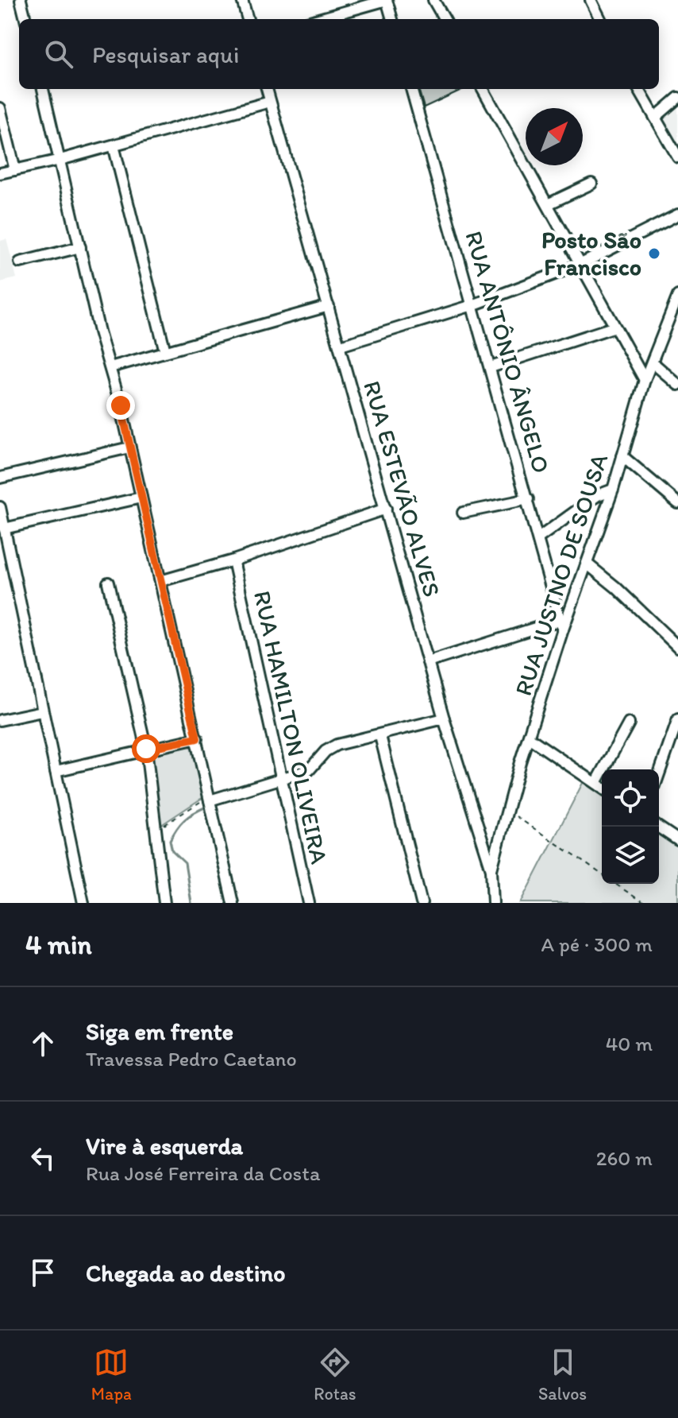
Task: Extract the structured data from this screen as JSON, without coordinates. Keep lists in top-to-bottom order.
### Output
{
  "streets": {
    "street": [
      "RUA ANTÔNIO ÂNGELO",
      "RUA ESTEVÃO ALVES",
      "RUA JUSTNO DE SOUSA",
      "RUA HAMILTON OLIVEIRA"
    ]
  },
  "crossings": [
    ["RUA ANTÔNIO ÂNGELO", "RUA JUSTNO DE SOUSA"],
    ["RUA ESTEVÃO ALVES", "RUA JUSTNO DE SOUSA"]
  ],
  "places": ["Posto São Francisco"],
  "north": "top right",
  "page": {
    "search": "Pesquisar aqui",
    "heading": ["4 min", "A pé · 300 m"],
    "list": [
      ["Siga em frente", "Travessa Pedro Caetano", "40 m"],
      ["Vire à esquerda", "Rua José Ferreira da Costa", "260 m"],
      "Chegada ao destino"
    ],
    "nav": ["Mapa", "Rotas", "Salvos"]
  }
}
